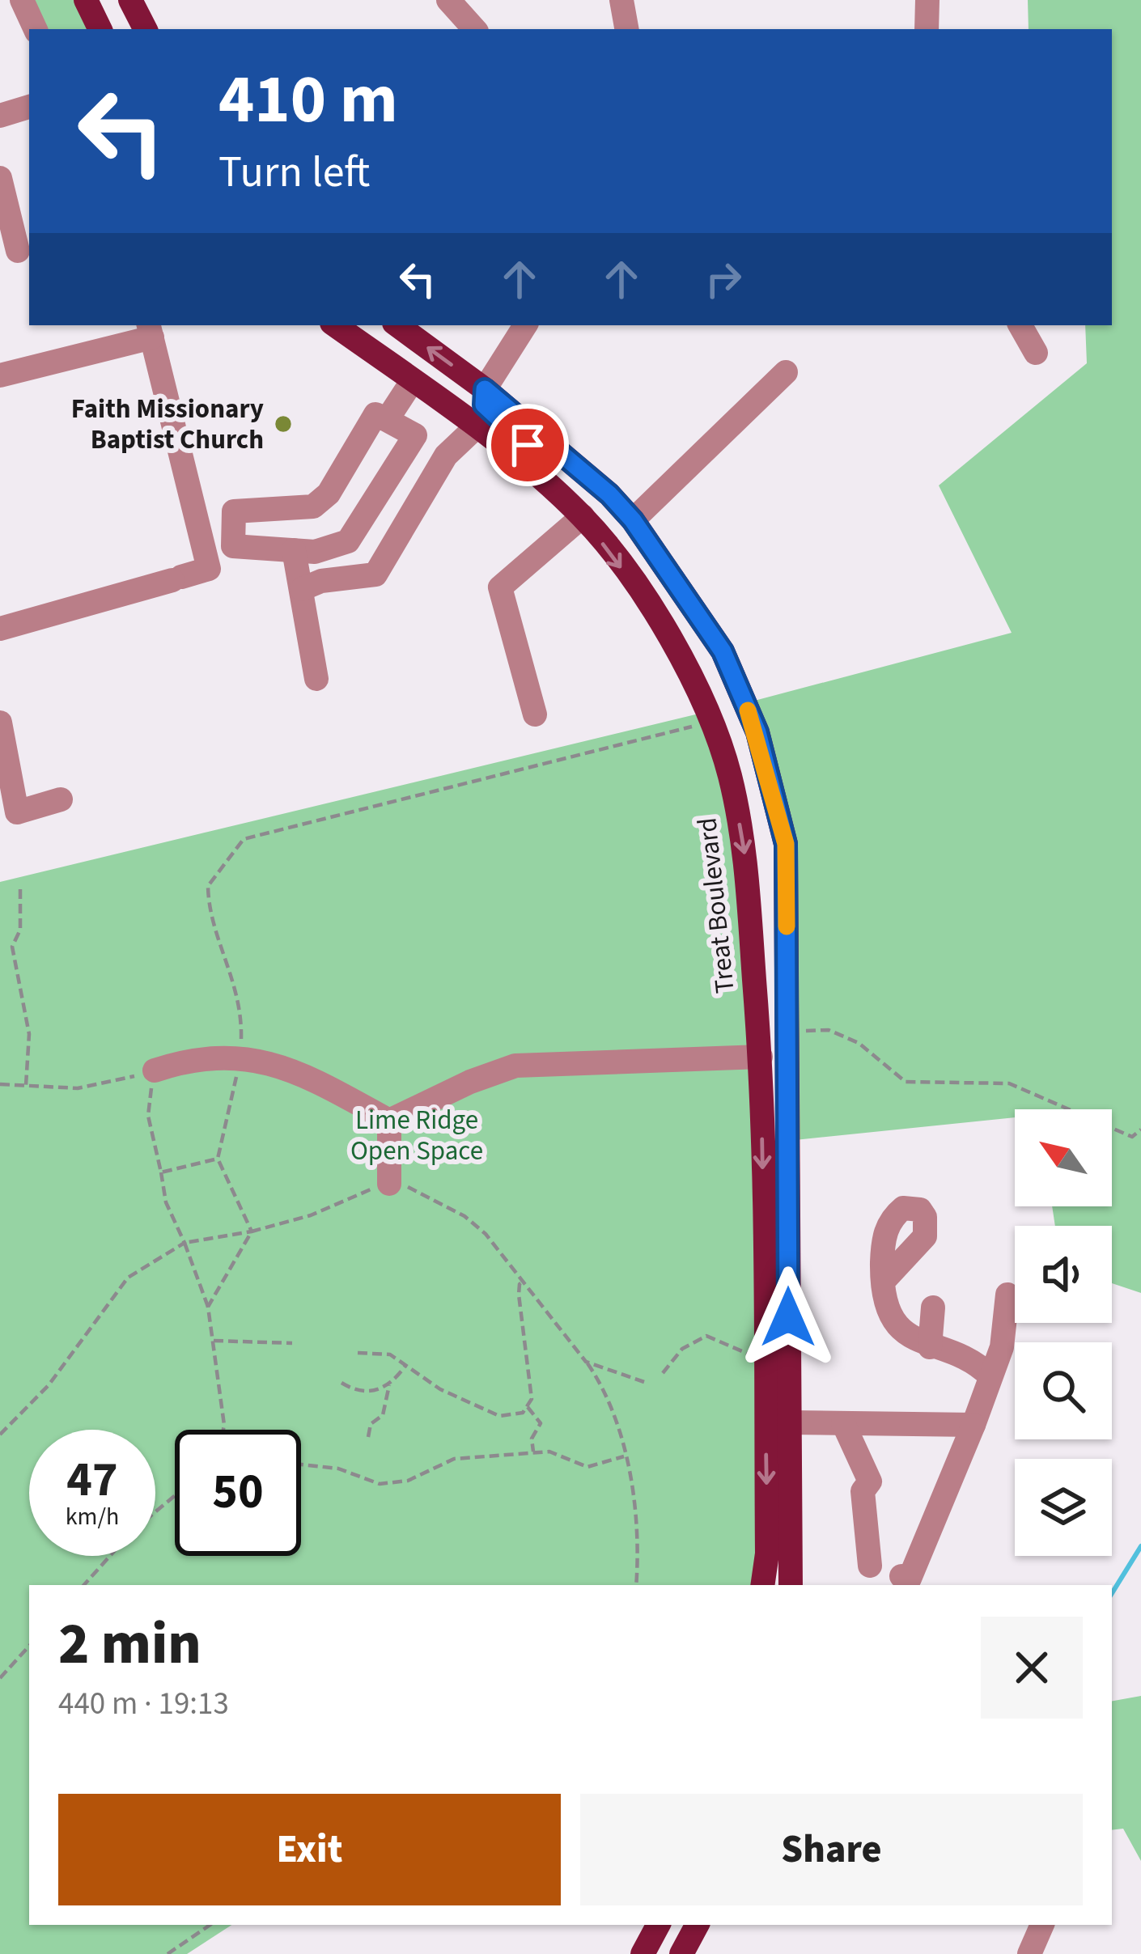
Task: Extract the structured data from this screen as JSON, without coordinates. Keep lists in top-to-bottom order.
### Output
{
  "streets": {
    "main road": ["Treat Boulevard"]
  },
  "parks": ["Lime Ridge Open Space"],
  "places": ["Faith Missionary Baptist Church"],
  "north": "top left",
  "page": {
    "turn": ["410 m", "Turn left"],
    "speed": "47 km/h",
    "limit": "50",
    "heading": ["2 min", "440 m · 19:13"],
    "buttons": ["Exit", "Share"]
  }
}
